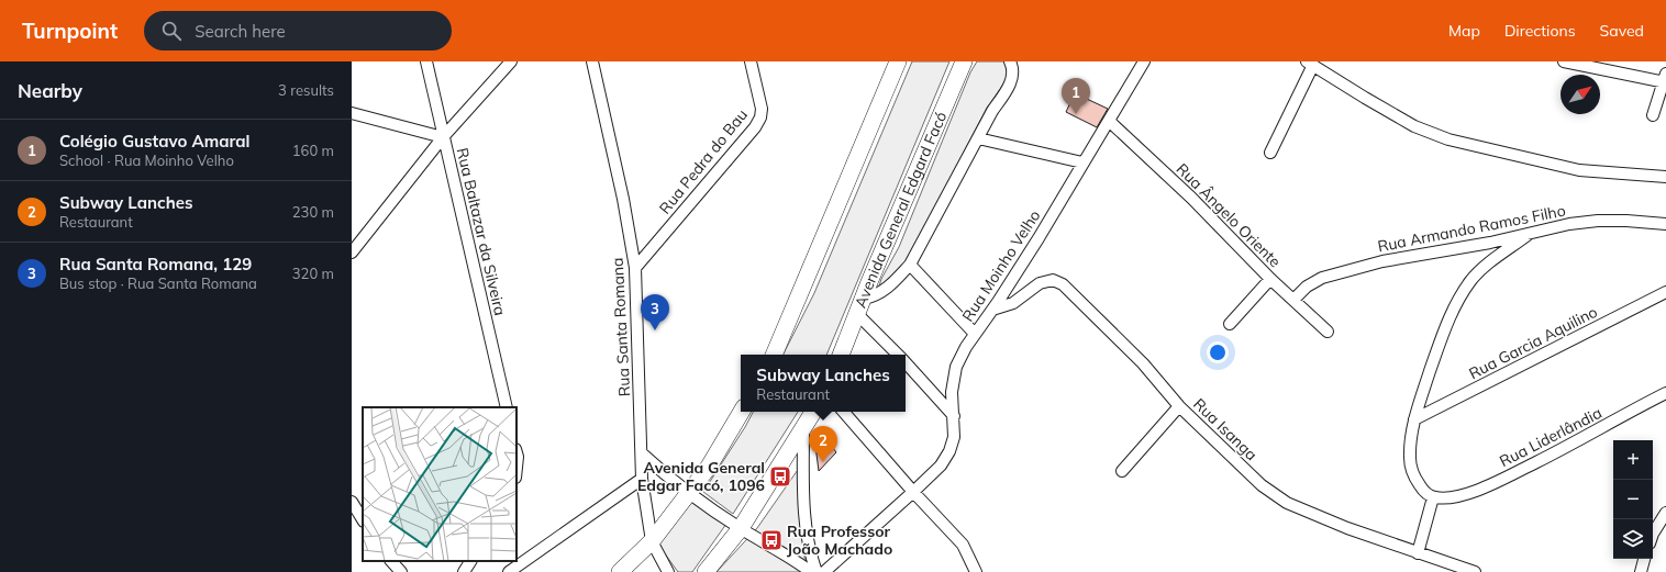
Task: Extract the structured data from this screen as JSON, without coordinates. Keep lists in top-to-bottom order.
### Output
{
  "streets": {
    "main road": ["Avenida General Edgard Facó"],
    "street": [
      "Rua Pedra do Bau",
      "Rua Ângelo Oriente",
      "Rua Armando Ramos Filho",
      "Rua Baltazar da Silveira",
      "Rua Moinho Velho",
      "Rua Santa Romana",
      "Rua Garcia Aquilino",
      "Rua Isanga",
      "Rua Liderlândia"
    ]
  },
  "crossings": [
    ["Rua Pedra do Bau", "Rua Santa Romana"],
    ["Rua Ângelo Oriente", "Rua Armando Ramos Filho"],
    ["Rua Ângelo Oriente", "Rua Moinho Velho"],
    ["Rua Moinho Velho", "Rua Isanga"]
  ],
  "places": {
    "bus stop": ["Avenida General Edgar Facó, 1096", "Rua Professor João Machado"]
  },
  "north": "top right",
  "page": {
    "header": "Turnpoint",
    "search": "Search here",
    "nav": ["Map", "Directions", "Saved"],
    "heading": ["Nearby", "3 results"],
    "pins": ["1", "3", "2"],
    "list": [
      {
        "mark": "1",
        "name": "Colégio Gustavo Amaral",
        "note": "School · Rua Moinho Velho",
        "value": "160 m"
      },
      {
        "mark": "2",
        "name": "Subway Lanches",
        "note": "Restaurant",
        "value": "230 m"
      },
      {
        "mark": "3",
        "name": "Rua Santa Romana, 129",
        "note": "Bus stop · Rua Santa Romana",
        "value": "320 m"
      }
    ],
    "popup": ["Subway Lanches", "Restaurant"],
    "map_buttons": ["+", "−"]
  }
}
